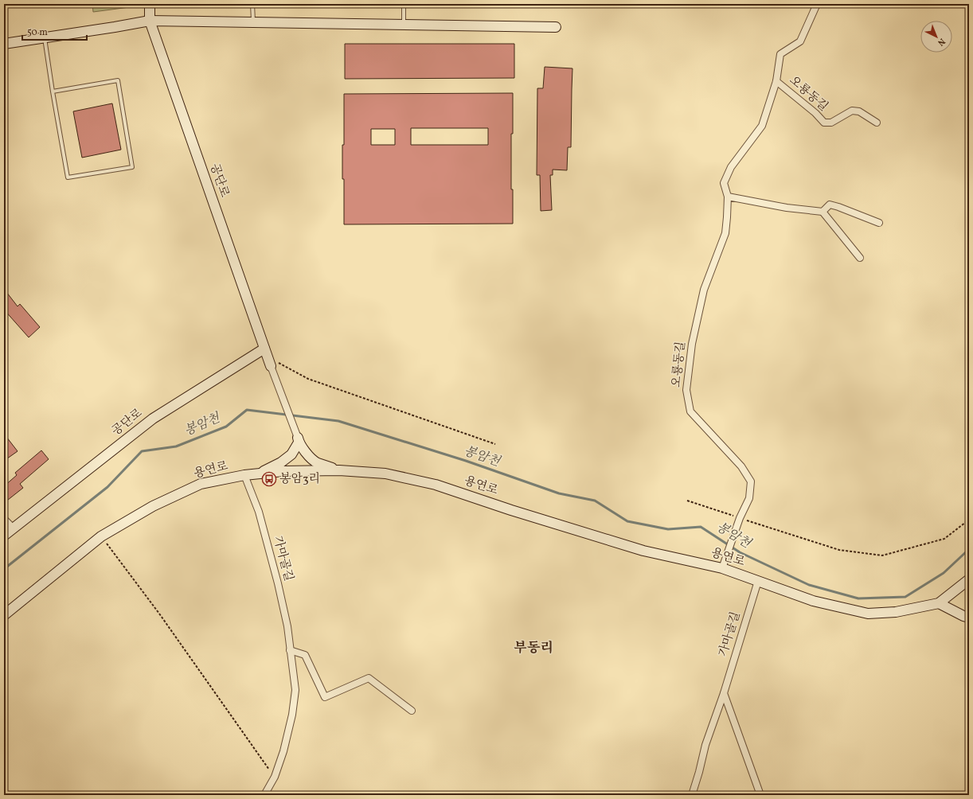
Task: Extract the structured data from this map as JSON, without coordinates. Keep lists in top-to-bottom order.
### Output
{
  "streets": {
    "street": [
      "오룡동길",
      "공단로",
      "용연로",
      "가마골길"
    ]
  },
  "crossings": [
    ["오룡동길", "용연로"],
    ["용연로", "가마골길"]
  ],
  "districts": ["부동리"],
  "water": ["봉암천"],
  "places": {
    "bus stop": ["봉암3리"]
  },
  "scale_bar": "50 m",
  "north": "bottom right"
}
